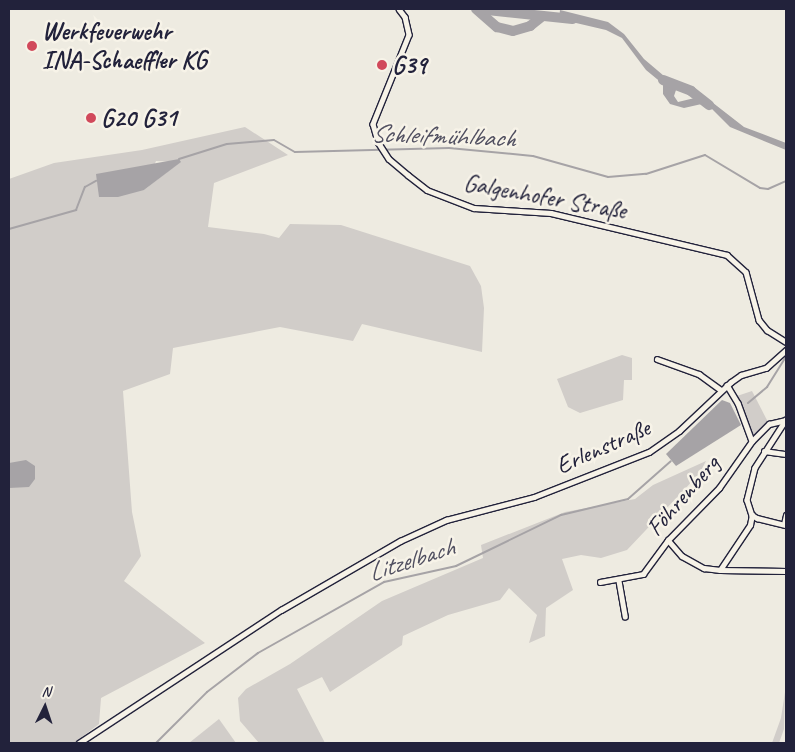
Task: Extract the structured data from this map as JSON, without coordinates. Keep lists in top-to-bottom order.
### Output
{
  "streets": {
    "street": ["Galgenhofer Straße", "Erlenstraße", "Föhrenberg"]
  },
  "water": ["Schleifmühlbach", "Litzelbach"],
  "places": ["Werkfeuerwehr INA-Schaeffler KG", "G39", "G20 G31"],
  "north": "top"
}
